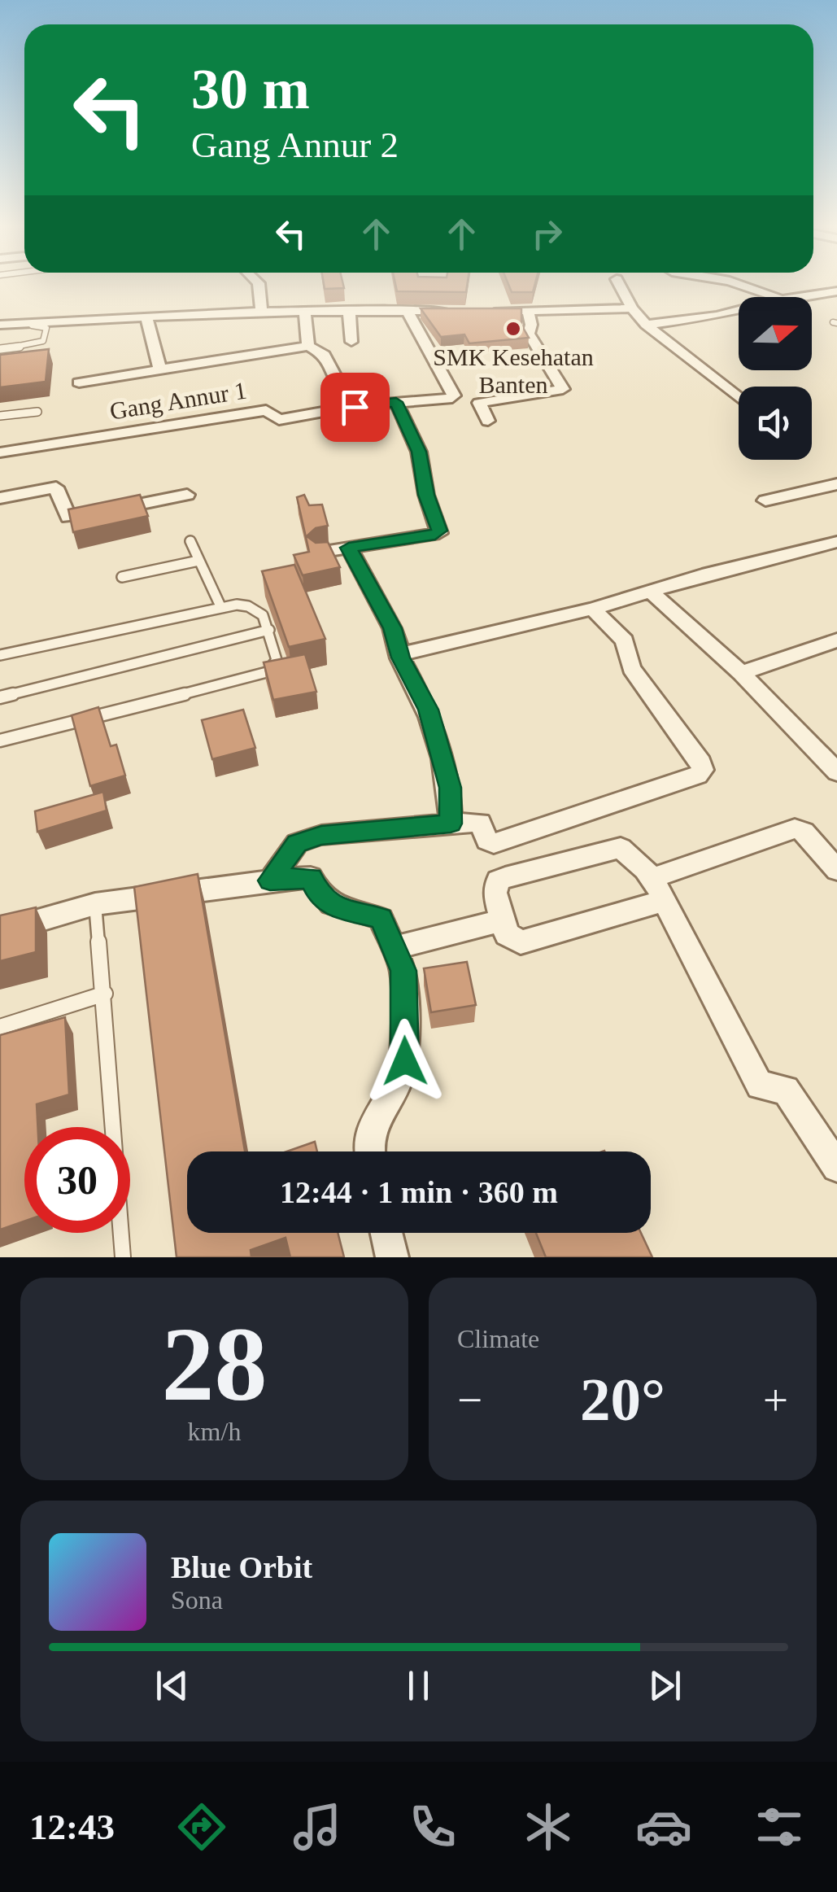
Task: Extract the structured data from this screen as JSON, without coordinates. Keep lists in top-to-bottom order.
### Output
{
  "streets": {
    "street": ["Gang Annur 1"]
  },
  "places": ["SMK Kesehatan Banten"],
  "north": "right",
  "page": {
    "turn": ["30 m", "Gang Annur 2"],
    "limit": "30",
    "trip": "12:44 · 1 min · 360 m",
    "tile": [
      ["28", "km/h"],
      "Climate"
    ],
    "heat": ["−", "20°", "+"],
    "song": ["Blue Orbit", "Sona"],
    "tabs": "12:43"
  }
}
